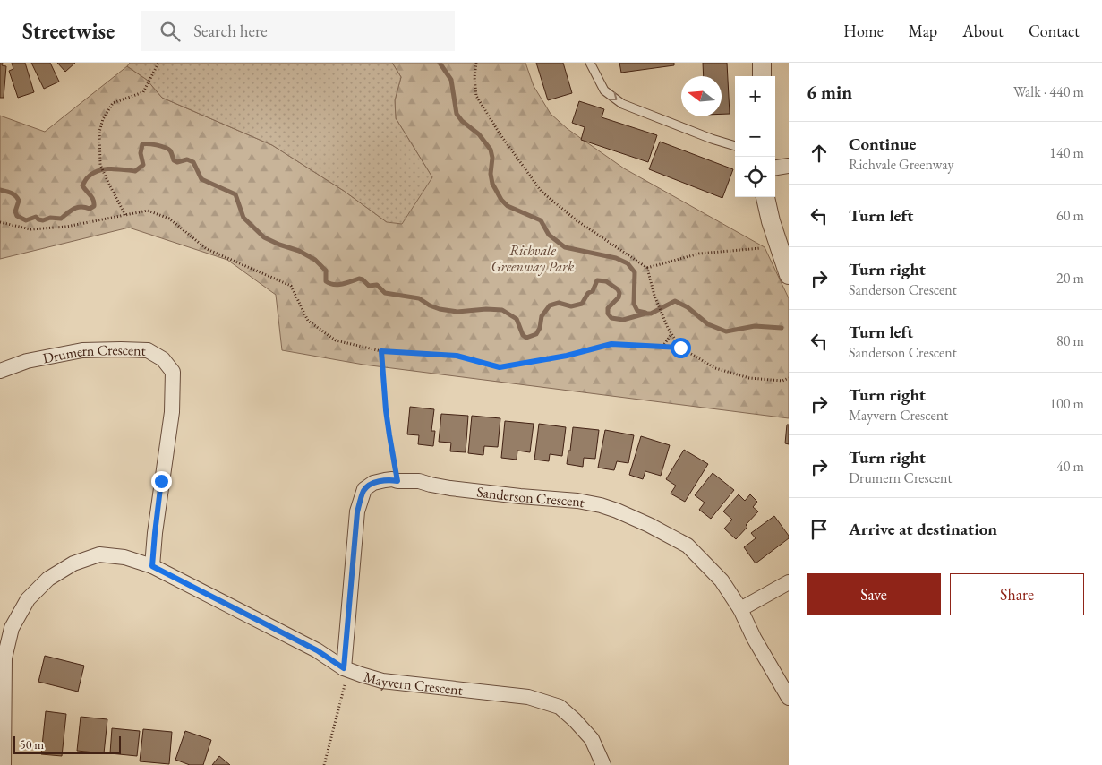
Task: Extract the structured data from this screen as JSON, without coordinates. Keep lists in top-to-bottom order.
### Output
{
  "streets": {
    "street": ["Drumern Crescent", "Sanderson Crescent", "Mayvern Crescent"]
  },
  "crossings": [
    ["Drumern Crescent", "Mayvern Crescent"],
    ["Sanderson Crescent", "Mayvern Crescent"]
  ],
  "parks": ["Richvale Greenway Park"],
  "scale_bar": "50 m",
  "north": "left",
  "page": {
    "header": "Streetwise",
    "search": "Search here",
    "nav": [
      "Home",
      "Map",
      "About",
      "Contact"
    ],
    "heading": ["6 min", "Walk · 440 m"],
    "map_buttons": ["+", "−"],
    "list": [
      ["Continue", "Richvale Greenway", "140 m"],
      ["Turn left", "60 m"],
      ["Turn right", "Sanderson Crescent", "20 m"],
      ["Turn left", "Sanderson Crescent", "80 m"],
      ["Turn right", "Mayvern Crescent", "100 m"],
      ["Turn right", "Drumern Crescent", "40 m"],
      "Arrive at destination"
    ],
    "buttons": ["Save", "Share"],
    "scale": "50 m"
  }
}
